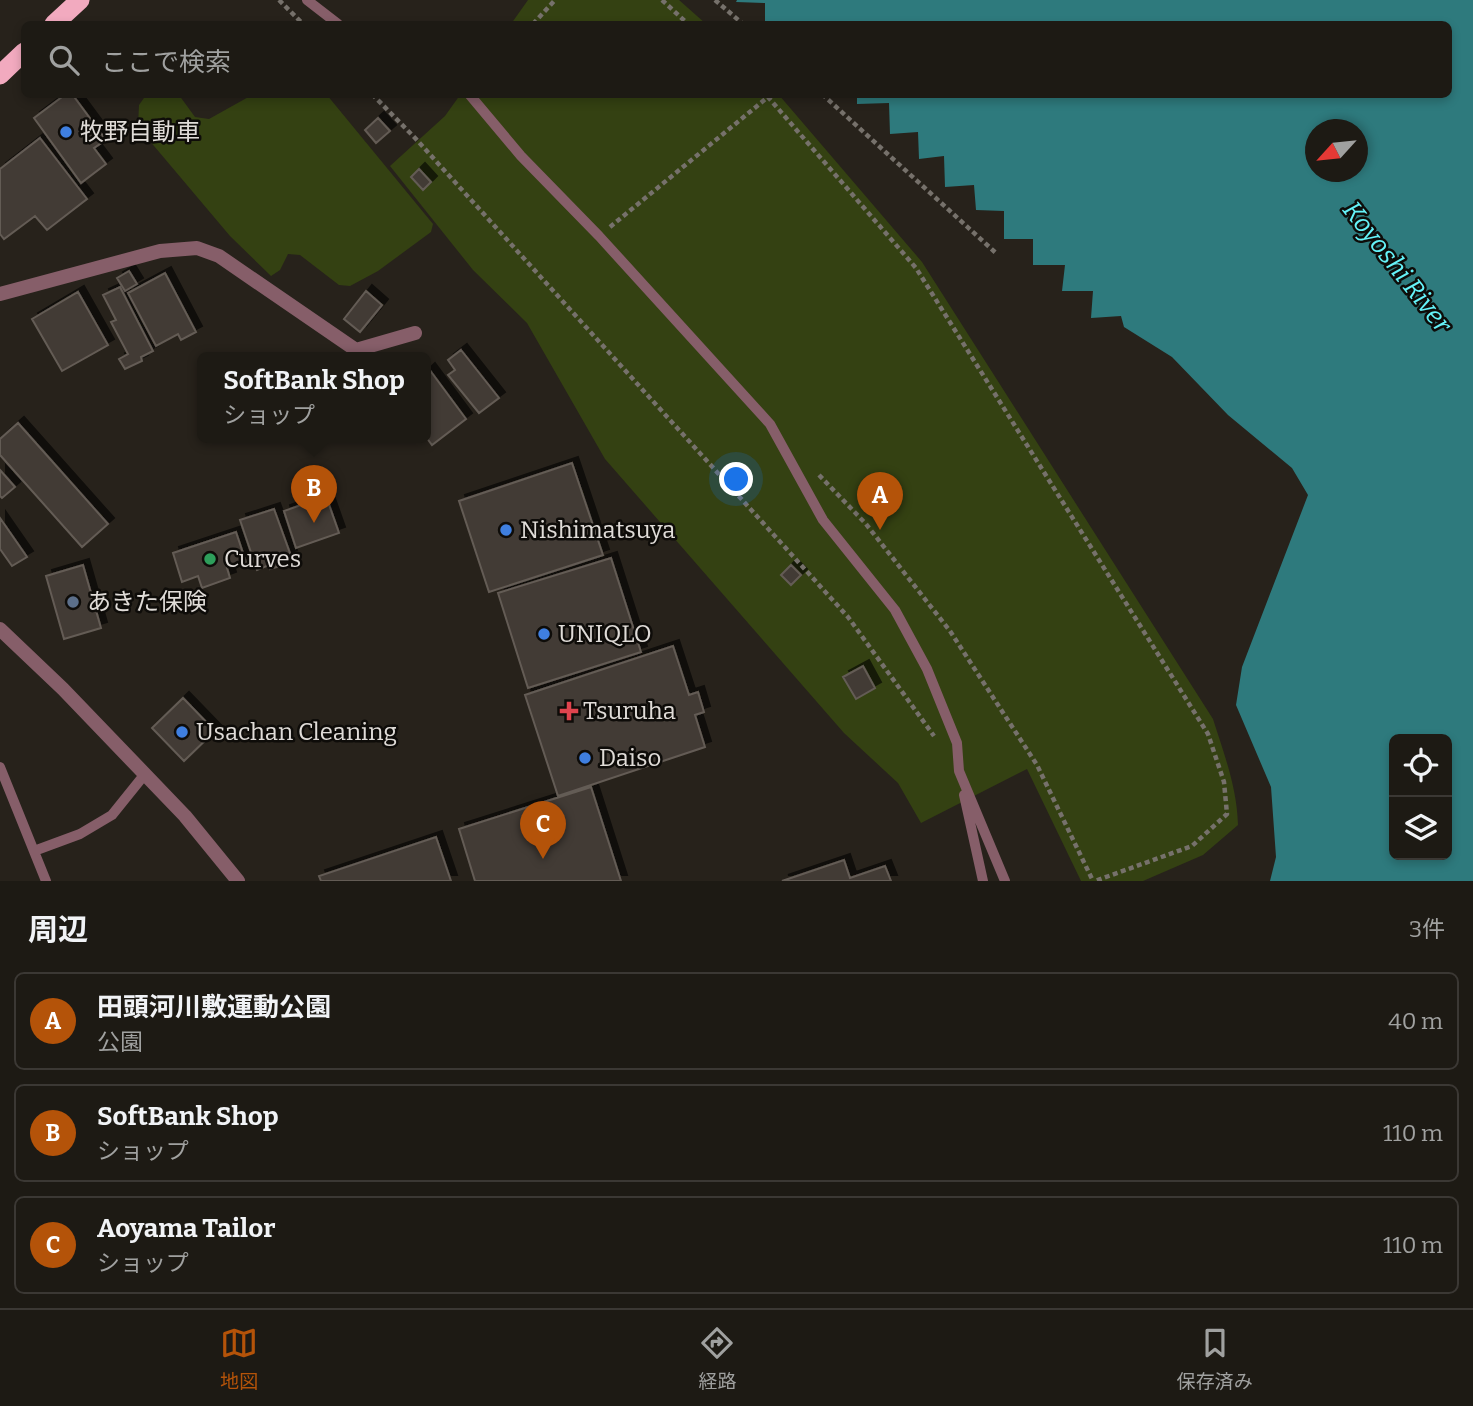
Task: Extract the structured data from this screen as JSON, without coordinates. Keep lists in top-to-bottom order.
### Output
{
  "water": ["Koyoshi River"],
  "places": {
    "other": [
      "牧野自動車",
      "Nishimatsuya",
      "Curves",
      "あきた保険",
      "UNIQLO",
      "Usachan Cleaning",
      "Daiso"
    ],
    "health": ["Tsuruha"]
  },
  "north": "bottom left",
  "page": {
    "search": "ここで検索",
    "popup": ["SoftBank Shop", "ショップ"],
    "pins": ["B", "A", "C"],
    "heading": ["周辺", "3件"],
    "list": [
      {
        "mark": "A",
        "name": "田頭河川敷運動公園",
        "note": "公園",
        "value": "40 m"
      },
      {
        "mark": "B",
        "name": "SoftBank Shop",
        "note": "ショップ",
        "value": "110 m"
      },
      {
        "mark": "C",
        "name": "Aoyama Tailor",
        "note": "ショップ",
        "value": "110 m"
      }
    ],
    "nav": ["地図", "経路", "保存済み"]
  }
}
